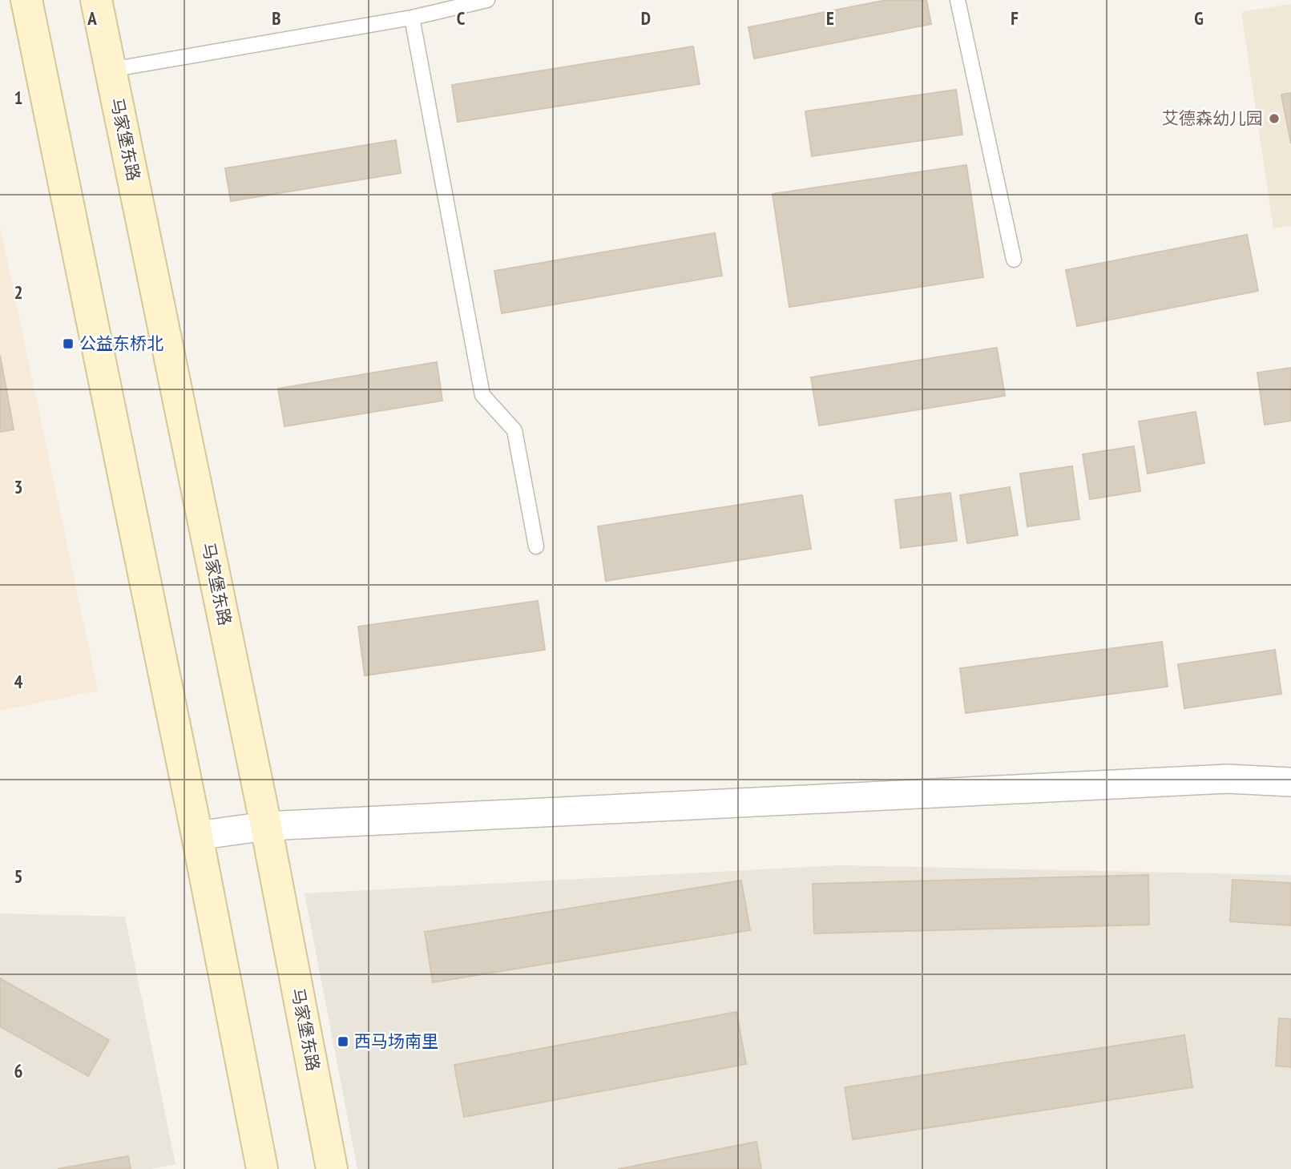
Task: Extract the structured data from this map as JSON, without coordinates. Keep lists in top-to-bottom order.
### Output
{
  "streets": {
    "main road": ["马家堡东路"]
  },
  "places": {
    "other": ["艾德森幼儿园"],
    "transit": ["公益东桥北", "西马场南里"]
  },
  "grid": {
    "columns": [
      "A",
      "B",
      "C",
      "D",
      "E",
      "F",
      "G"
    ],
    "rows": [
      "1",
      "2",
      "3",
      "4",
      "5",
      "6"
    ]
  }
}
